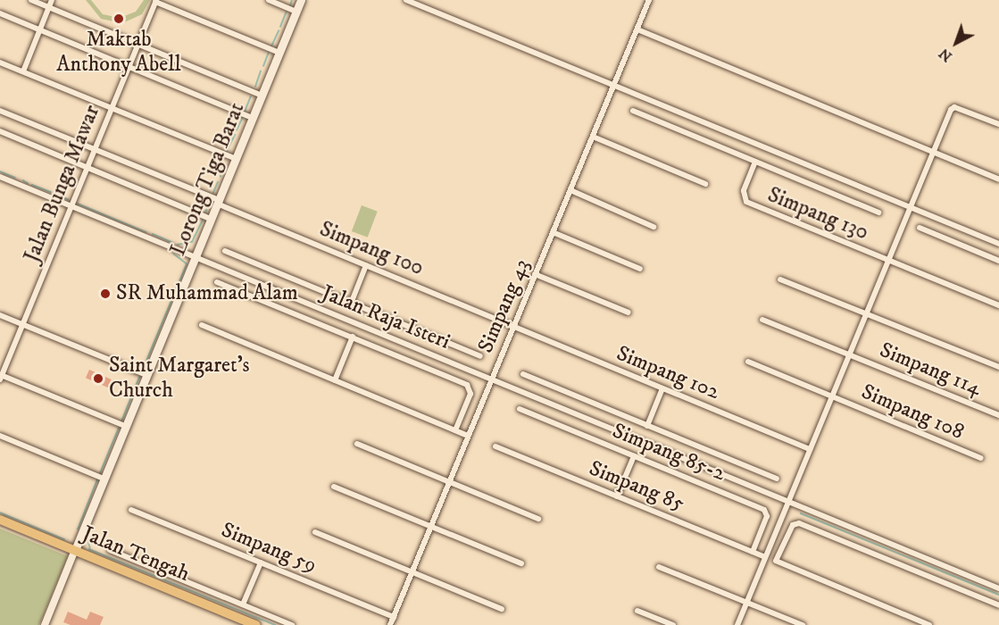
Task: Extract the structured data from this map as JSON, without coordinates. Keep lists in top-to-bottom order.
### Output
{
  "streets": {
    "main road": ["Lorong Tiga Barat", "Jalan Tengah"],
    "street": [
      "Jalan Bunga Mawar",
      "Simpang 130",
      "Simpang 100",
      "Simpang 43",
      "Jalan Raja Isteri",
      "Simpang 114",
      "Simpang 102",
      "Simpang 108",
      "Simpang 85-2",
      "Simpang 85",
      "Simpang 59"
    ]
  },
  "crossings": [
    ["Lorong Tiga Barat", "Simpang 100"],
    ["Lorong Tiga Barat", "Jalan Raja Isteri"],
    ["Lorong Tiga Barat", "Jalan Tengah"],
    ["Jalan Bunga Mawar", "Simpang 100"],
    ["Jalan Bunga Mawar", "Jalan Raja Isteri"],
    ["Simpang 100", "Simpang 43"],
    ["Simpang 100", "Simpang 102"],
    ["Simpang 43", "Jalan Raja Isteri"],
    ["Simpang 43", "Simpang 102"],
    ["Simpang 43", "Simpang 59"],
    ["Simpang 85-2", "Simpang 85"]
  ],
  "places": ["Maktab Anthony Abell", "SR Muhammad Alam", "Saint Margaret's Church"],
  "north": "bottom left"
}
